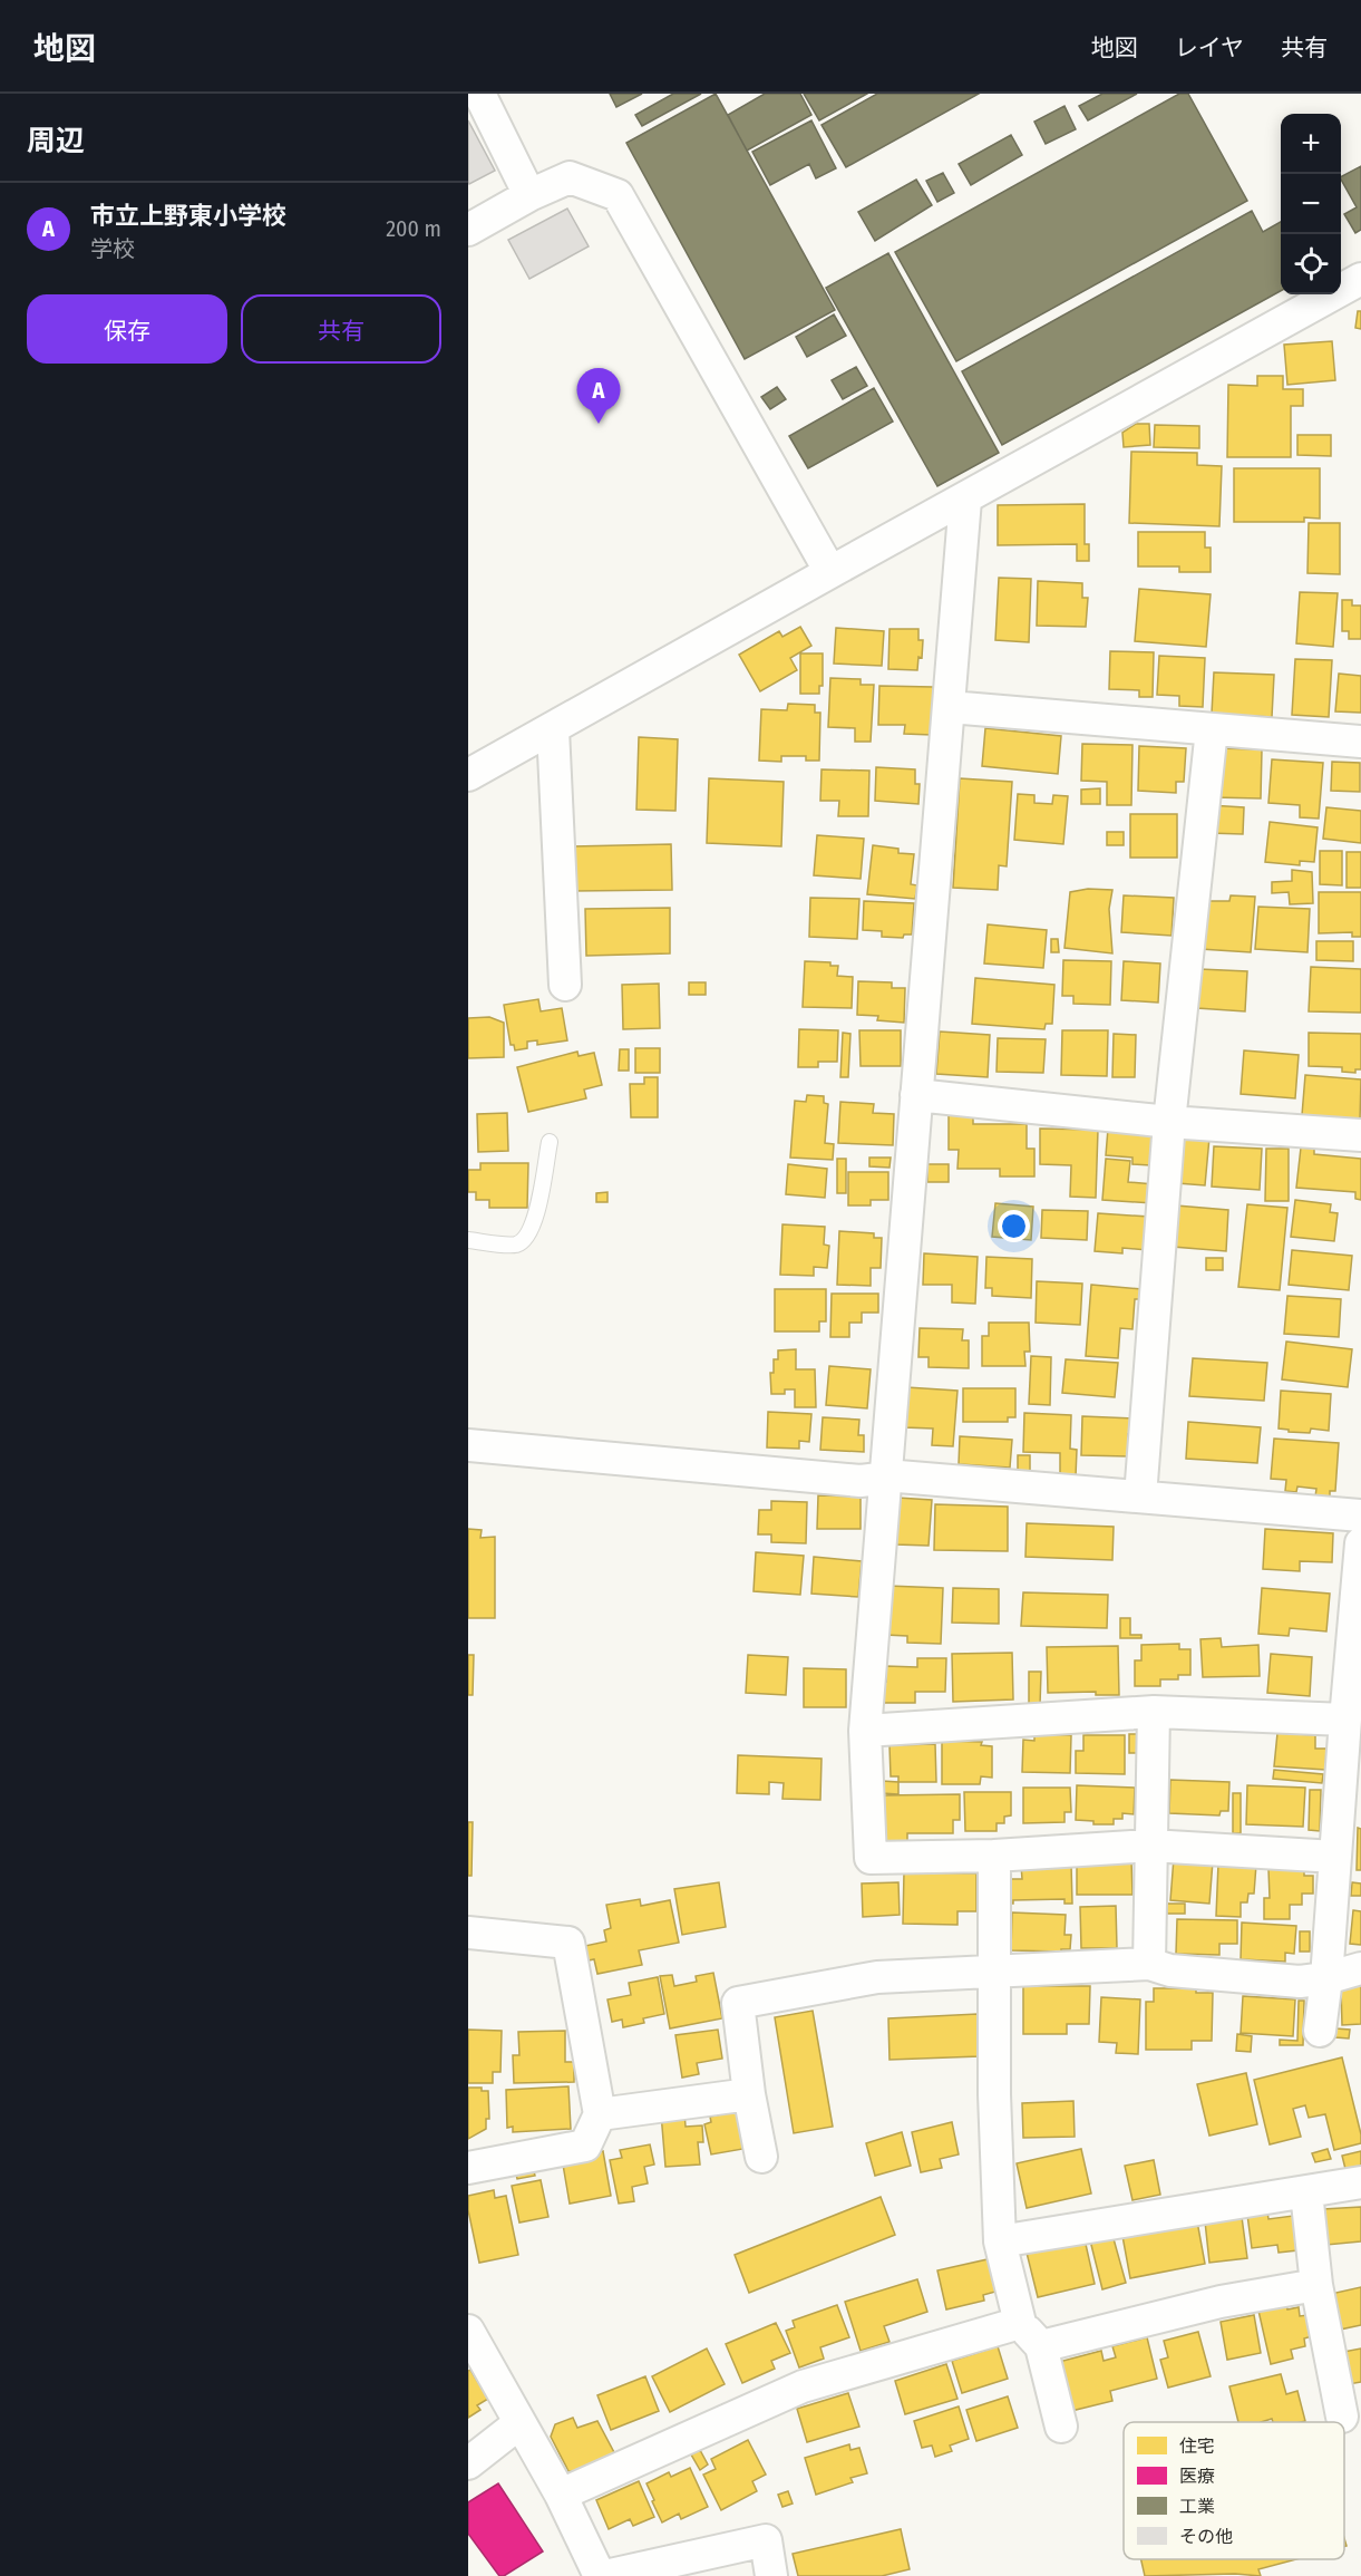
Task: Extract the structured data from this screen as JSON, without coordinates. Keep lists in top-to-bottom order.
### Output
{
  "legend": [
    "住宅",
    "医療",
    "工業",
    "その他"
  ],
  "page": {
    "header": "地図",
    "nav": ["地図", "レイヤ", "共有"],
    "heading": "周辺",
    "map_buttons": ["+", "−"],
    "list": [
      {
        "mark": "A",
        "name": "市立上野東小学校",
        "note": "学校",
        "value": "200 m"
      }
    ],
    "buttons": ["保存", "共有"],
    "pins": "A"
  }
}
